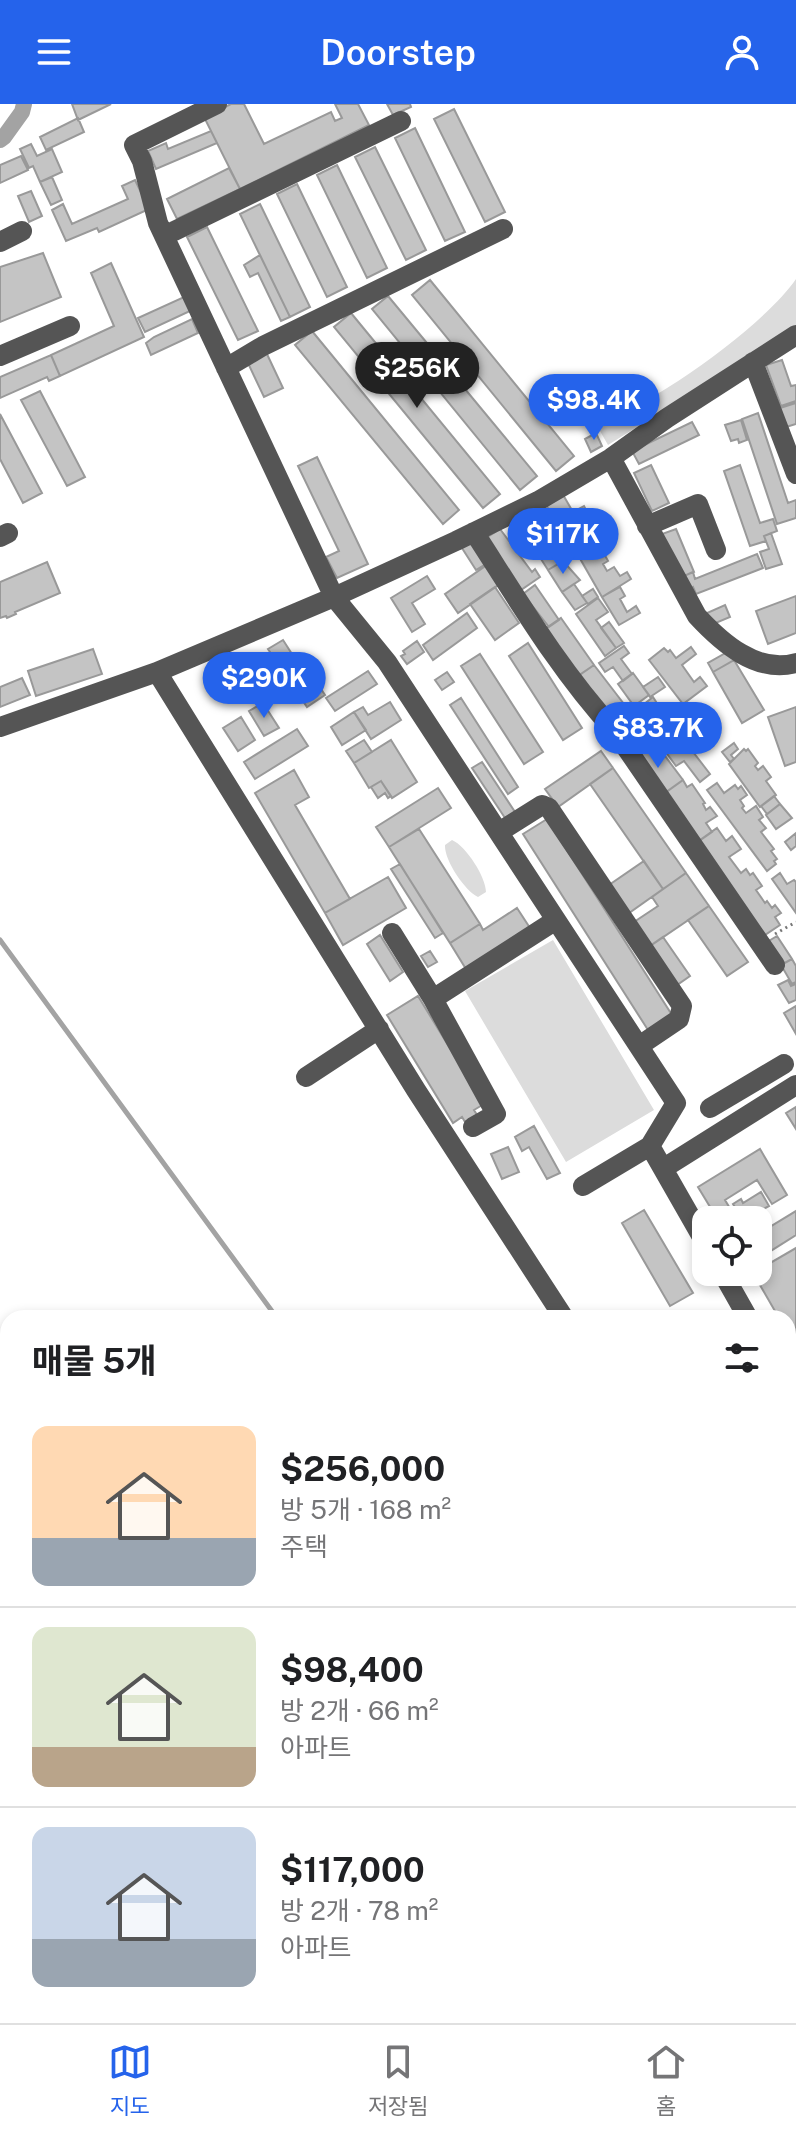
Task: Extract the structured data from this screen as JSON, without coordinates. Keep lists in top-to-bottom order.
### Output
{
  "page": {
    "header": "Doorstep",
    "price": [
      "$256K",
      "$98.4K",
      "$117K",
      "$290K",
      "$83.7K"
    ],
    "heading": "매물 5개",
    "list": [
      {
        "name": "$256,000",
        "note": "방 5개 · 168 m² · 주택"
      },
      {
        "name": "$98,400",
        "note": "방 2개 · 66 m² · 아파트"
      },
      {
        "name": "$117,000",
        "note": "방 2개 · 78 m² · 아파트"
      }
    ],
    "tabs": ["지도", "저장됨", "홈"]
  }
}
